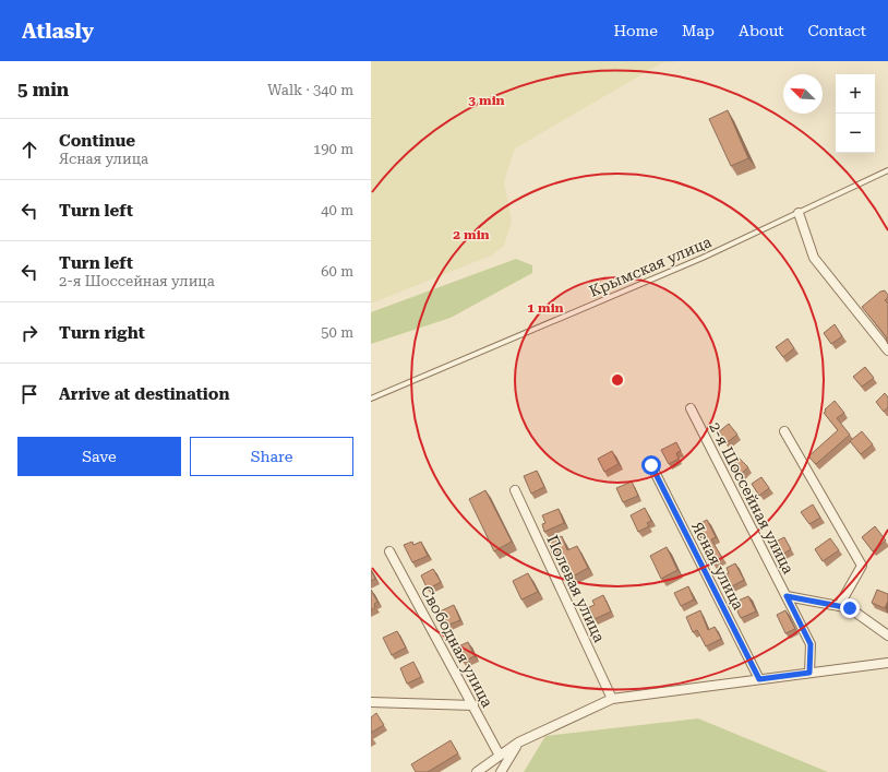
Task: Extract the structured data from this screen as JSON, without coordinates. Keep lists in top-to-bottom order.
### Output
{
  "streets": {
    "street": [
      "2-я Шоссейная улица",
      "Ясная улица",
      "Полевая улица",
      "Свободная улица"
    ],
    "lane": ["Крымская улица"]
  },
  "north": "top left",
  "page": {
    "header": "Atlasly",
    "nav": [
      "Home",
      "Map",
      "About",
      "Contact"
    ],
    "heading": ["5 min", "Walk · 340 m"],
    "map_buttons": ["+", "−"],
    "list": [
      ["Continue", "Ясная улица", "190 m"],
      ["Turn left", "40 m"],
      ["Turn left", "2-я Шоссейная улица", "60 m"],
      ["Turn right", "50 m"],
      "Arrive at destination"
    ],
    "buttons": ["Save", "Share"]
  },
  "rings": ["3 min", "2 min", "1 min"]
}
